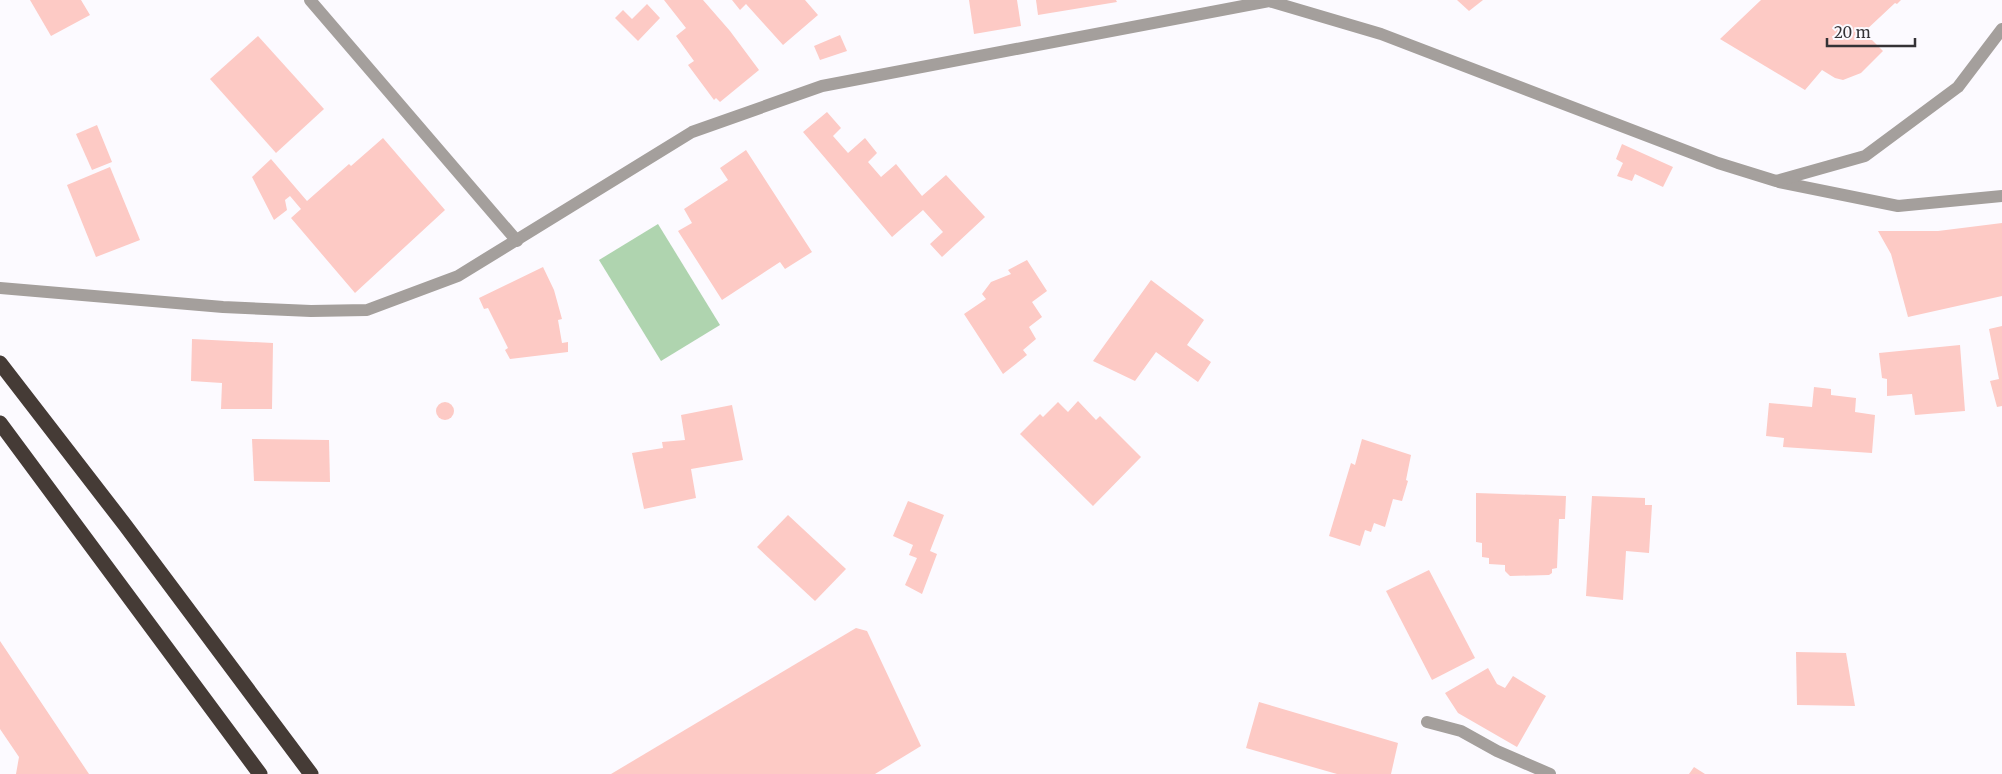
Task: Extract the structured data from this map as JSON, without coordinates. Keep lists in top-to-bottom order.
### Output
{
  "scale_bar": "20 m"
}
